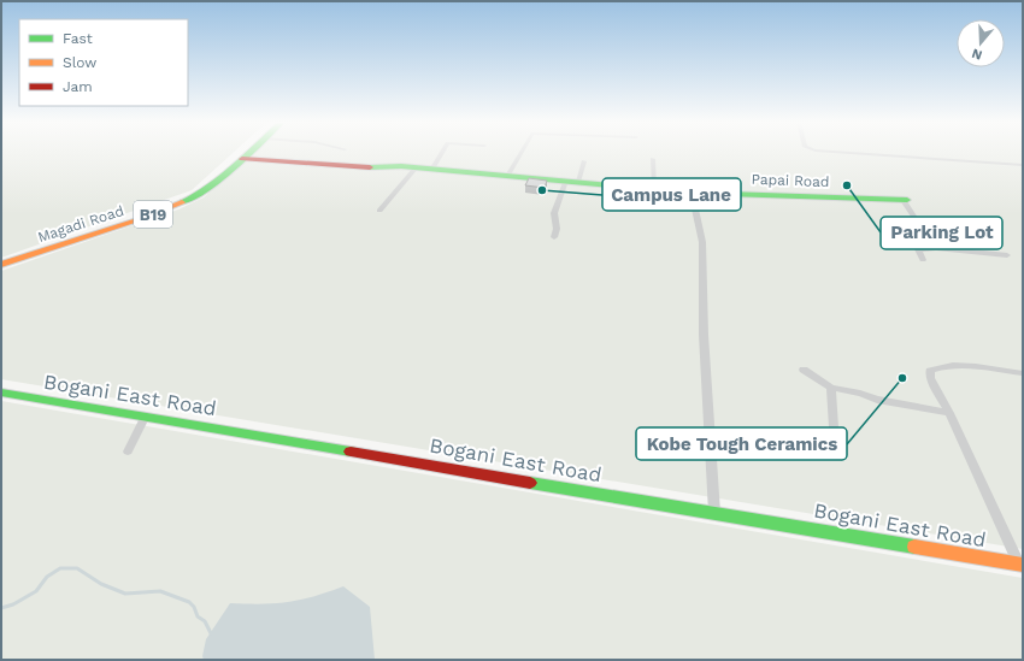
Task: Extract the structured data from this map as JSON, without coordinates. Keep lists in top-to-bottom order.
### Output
{
  "streets": {
    "main road": [
      "Papai Road",
      "B19",
      "Magadi Road",
      "Bogani East Road"
    ]
  },
  "crossings": [
    ["Papai Road", "Magadi Road"]
  ],
  "places": ["Parking Lot", "Campus Lane", "Kobe Tough Ceramics"],
  "legend": ["Fast", "Slow", "Jam"],
  "north": "bottom"
}
